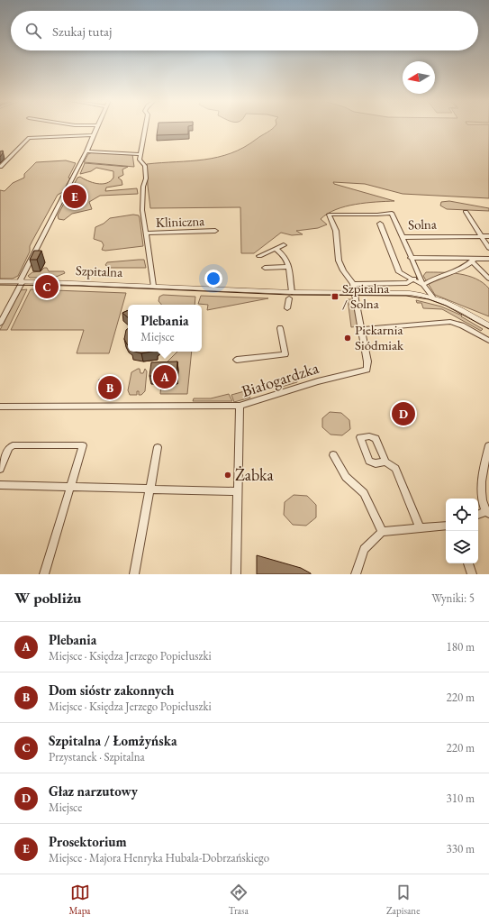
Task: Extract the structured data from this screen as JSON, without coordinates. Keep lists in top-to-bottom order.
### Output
{
  "streets": {
    "street": [
      "Kliniczna",
      "Solna",
      "Szpitalna",
      "Białogardzka"
    ]
  },
  "crossings": [
    ["Solna", "Szpitalna"],
    ["Szpitalna", "Białogardzka"]
  ],
  "places": {
    "transit": ["Szpitalna / Solna"],
    "other": ["Piekarnia Siódmiak", "Żabka"]
  },
  "north": "left",
  "page": {
    "search": "Szukaj tutaj",
    "pins": [
      "E",
      "C",
      "A",
      "B",
      "D"
    ],
    "popup": ["Plebania", "Miejsce"],
    "heading": ["W pobliżu", "Wyniki: 5"],
    "list": [
      {
        "mark": "A",
        "name": "Plebania",
        "note": "Miejsce · Księdza Jerzego Popiełuszki",
        "value": "180 m"
      },
      {
        "mark": "B",
        "name": "Dom sióstr zakonnych",
        "note": "Miejsce · Księdza Jerzego Popiełuszki",
        "value": "220 m"
      },
      {
        "mark": "C",
        "name": "Szpitalna / Łomżyńska",
        "note": "Przystanek · Szpitalna",
        "value": "220 m"
      },
      {
        "mark": "D",
        "name": "Głaz narzutowy",
        "note": "Miejsce",
        "value": "310 m"
      },
      {
        "mark": "E",
        "name": "Prosektorium",
        "note": "Miejsce · Majora Henryka Hubala-Dobrzańskiego",
        "value": "330 m"
      }
    ],
    "nav": ["Mapa", "Trasa", "Zapisane"]
  }
}
